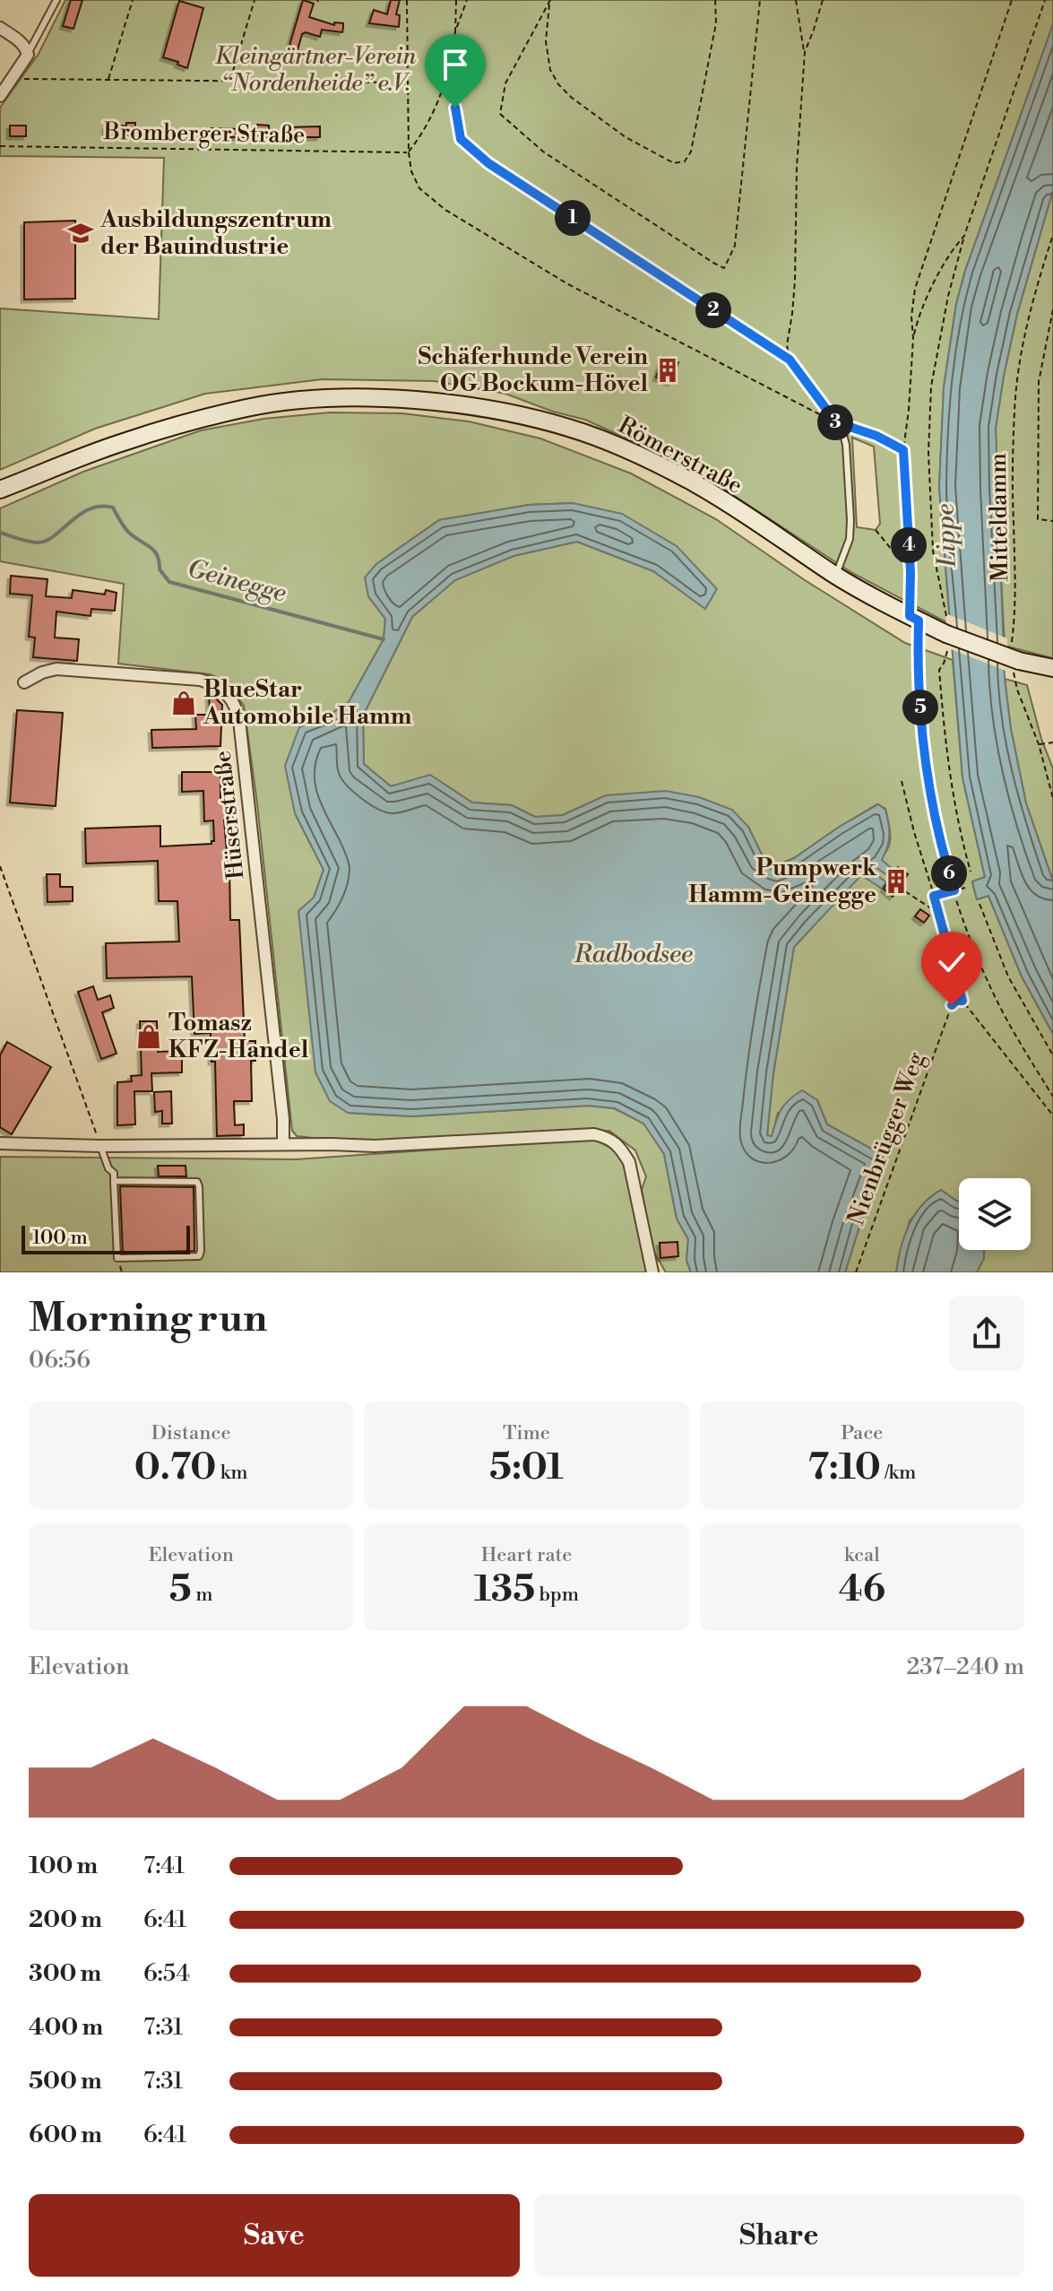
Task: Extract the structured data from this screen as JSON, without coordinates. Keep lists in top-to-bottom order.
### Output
{
  "streets": {
    "main road": ["Römerstraße"],
    "street": ["Hüserstraße"],
    "path": ["Bromberger Straße", "Mitteldamm", "Nienbrügger Weg"]
  },
  "water": ["Lippe", "Geinegge", "Radbodsee"],
  "parks": ["Kleingärtner-Verein “Nordenheide” e.V."],
  "places": {
    "school or university": ["Ausbildungszentrum der Bauindustrie"],
    "building": ["Schäferhunde Verein OG Bockum-Hövel", "Pumpwerk Hamm-Geinegge"],
    "shop": ["BlueStar Automobile Hamm", "Tomasz KFZ-Handel"]
  },
  "scale_bar": "100 m",
  "page": {
    "pins": [
      "1",
      "2",
      "3",
      "4",
      "5",
      "6"
    ],
    "scale": "100 m",
    "heading": ["Morning run", "06:56"],
    "stats": [
      ["Distance", "0.70 km"],
      ["Time", "5:01"],
      ["Pace", "7:10 /km"],
      ["Elevation", "5 m"],
      ["Heart rate", "135 bpm"],
      ["kcal", "46"]
    ],
    "chart": ["Elevation", "237–240 m"],
    "list": [
      {
        "name": "100 m",
        "note": "7:41"
      },
      {
        "name": "200 m",
        "note": "6:41"
      },
      {
        "name": "300 m",
        "note": "6:54"
      },
      {
        "name": "400 m",
        "note": "7:31"
      },
      {
        "name": "500 m",
        "note": "7:31"
      },
      {
        "name": "600 m",
        "note": "6:41"
      }
    ],
    "buttons": ["Save", "Share"]
  }
}
